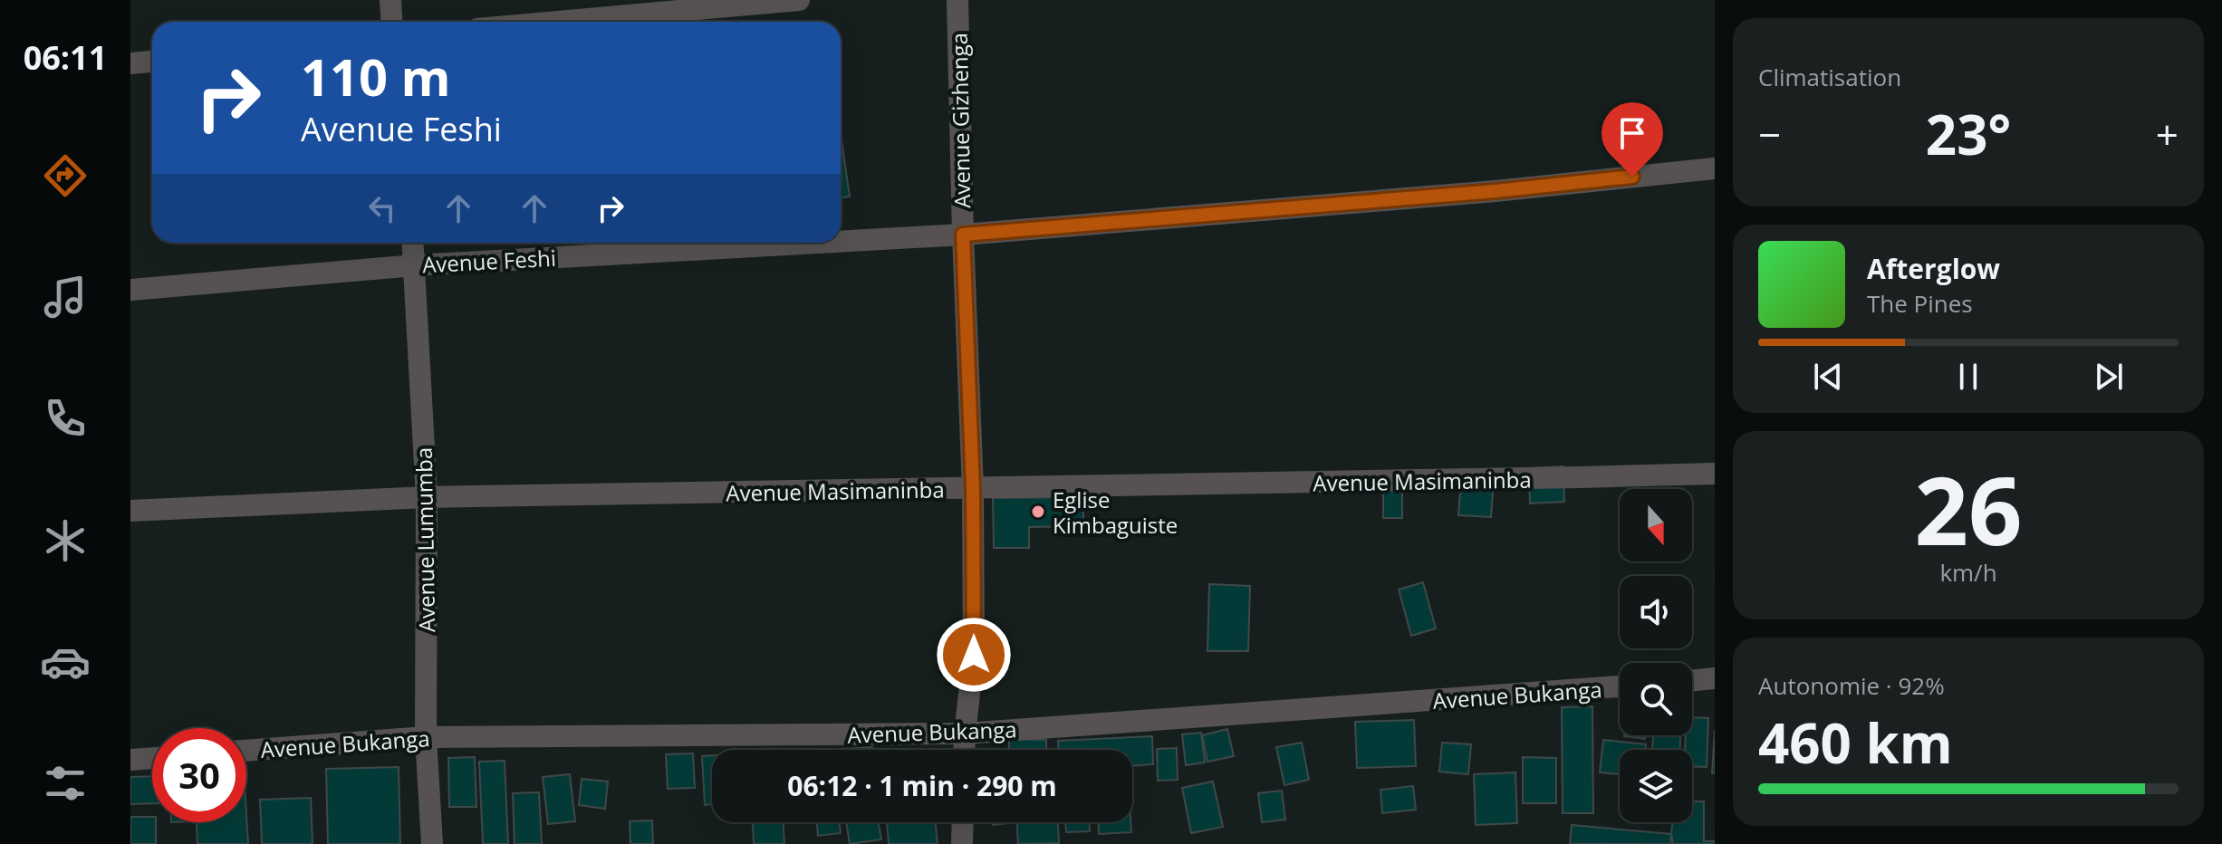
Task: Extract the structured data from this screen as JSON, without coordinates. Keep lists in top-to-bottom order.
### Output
{
  "streets": {
    "street": [
      "Avenue Gizhenga",
      "Avenue Feshi",
      "Avenue Masimaninba",
      "Avenue Lumumba",
      "Avenue Bukanga"
    ]
  },
  "crossings": [
    ["Avenue Gizhenga", "Avenue Feshi"],
    ["Avenue Gizhenga", "Avenue Masimaninba"],
    ["Avenue Gizhenga", "Avenue Bukanga"],
    ["Avenue Feshi", "Avenue Lumumba"],
    ["Avenue Masimaninba", "Avenue Lumumba"],
    ["Avenue Lumumba", "Avenue Bukanga"]
  ],
  "places": ["Eglise Kimbaguiste"],
  "north": "bottom",
  "page": {
    "tabs": "06:11",
    "tile": [
      "Climatisation",
      ["26", "km/h"],
      ["Autonomie · 92%", "460 km"]
    ],
    "turn": ["110 m", "Avenue Feshi"],
    "heat": ["−", "23°", "+"],
    "song": ["Afterglow", "The Pines"],
    "limit": "30",
    "trip": "06:12 · 1 min · 290 m"
  }
}
